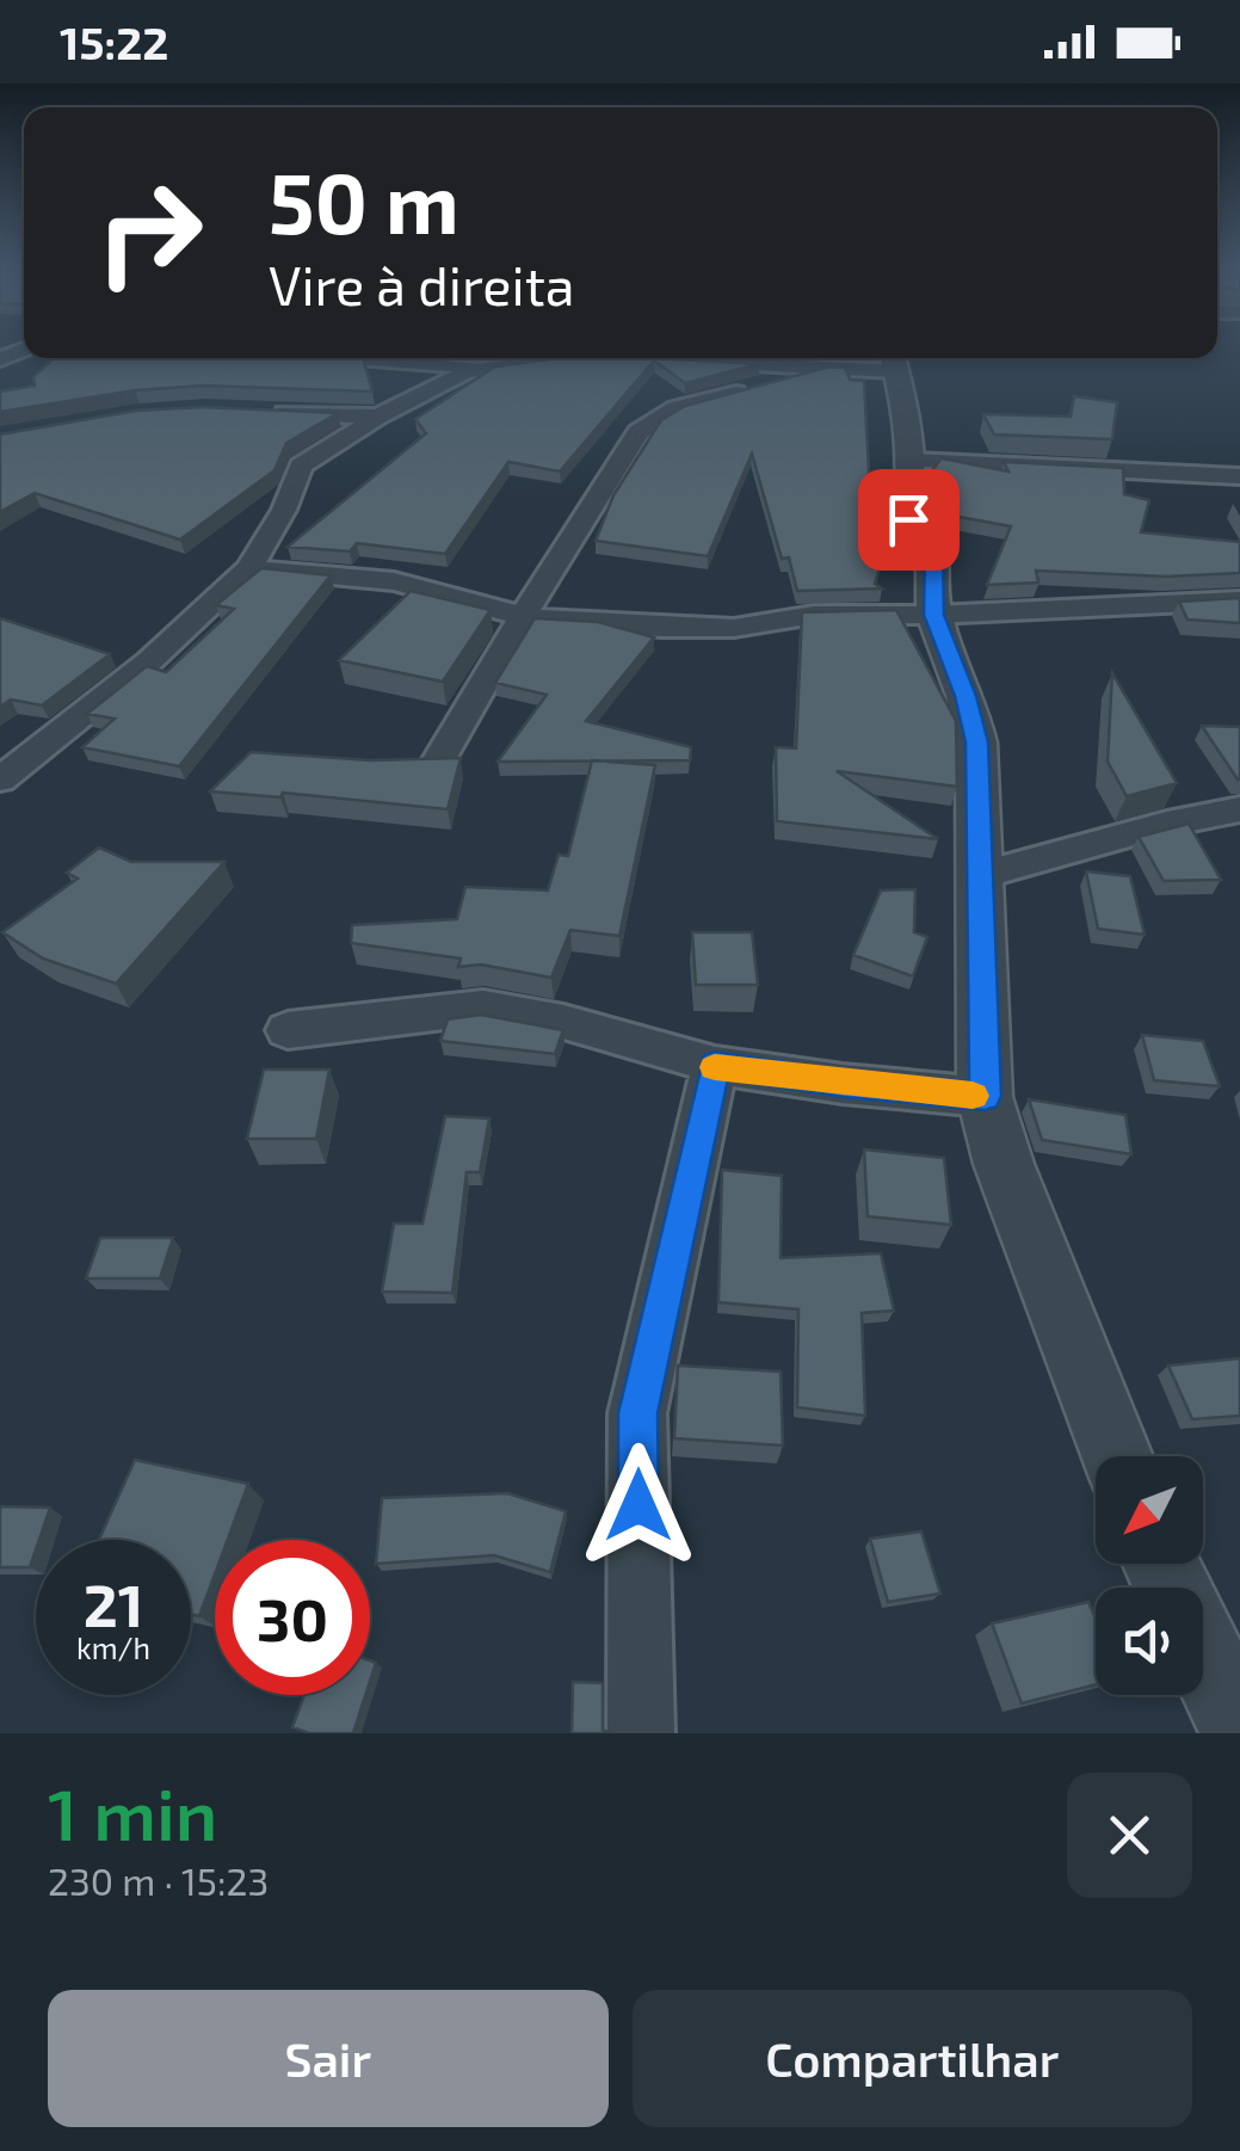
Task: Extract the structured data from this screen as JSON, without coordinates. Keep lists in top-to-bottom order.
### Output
{
  "north": "bottom left",
  "page": {
    "status": "15:22",
    "turn": ["50 m", "Vire à direita"],
    "speed": "21 km/h",
    "limit": "30",
    "heading": ["1 min", "230 m · 15:23"],
    "buttons": ["Sair", "Compartilhar"]
  }
}
